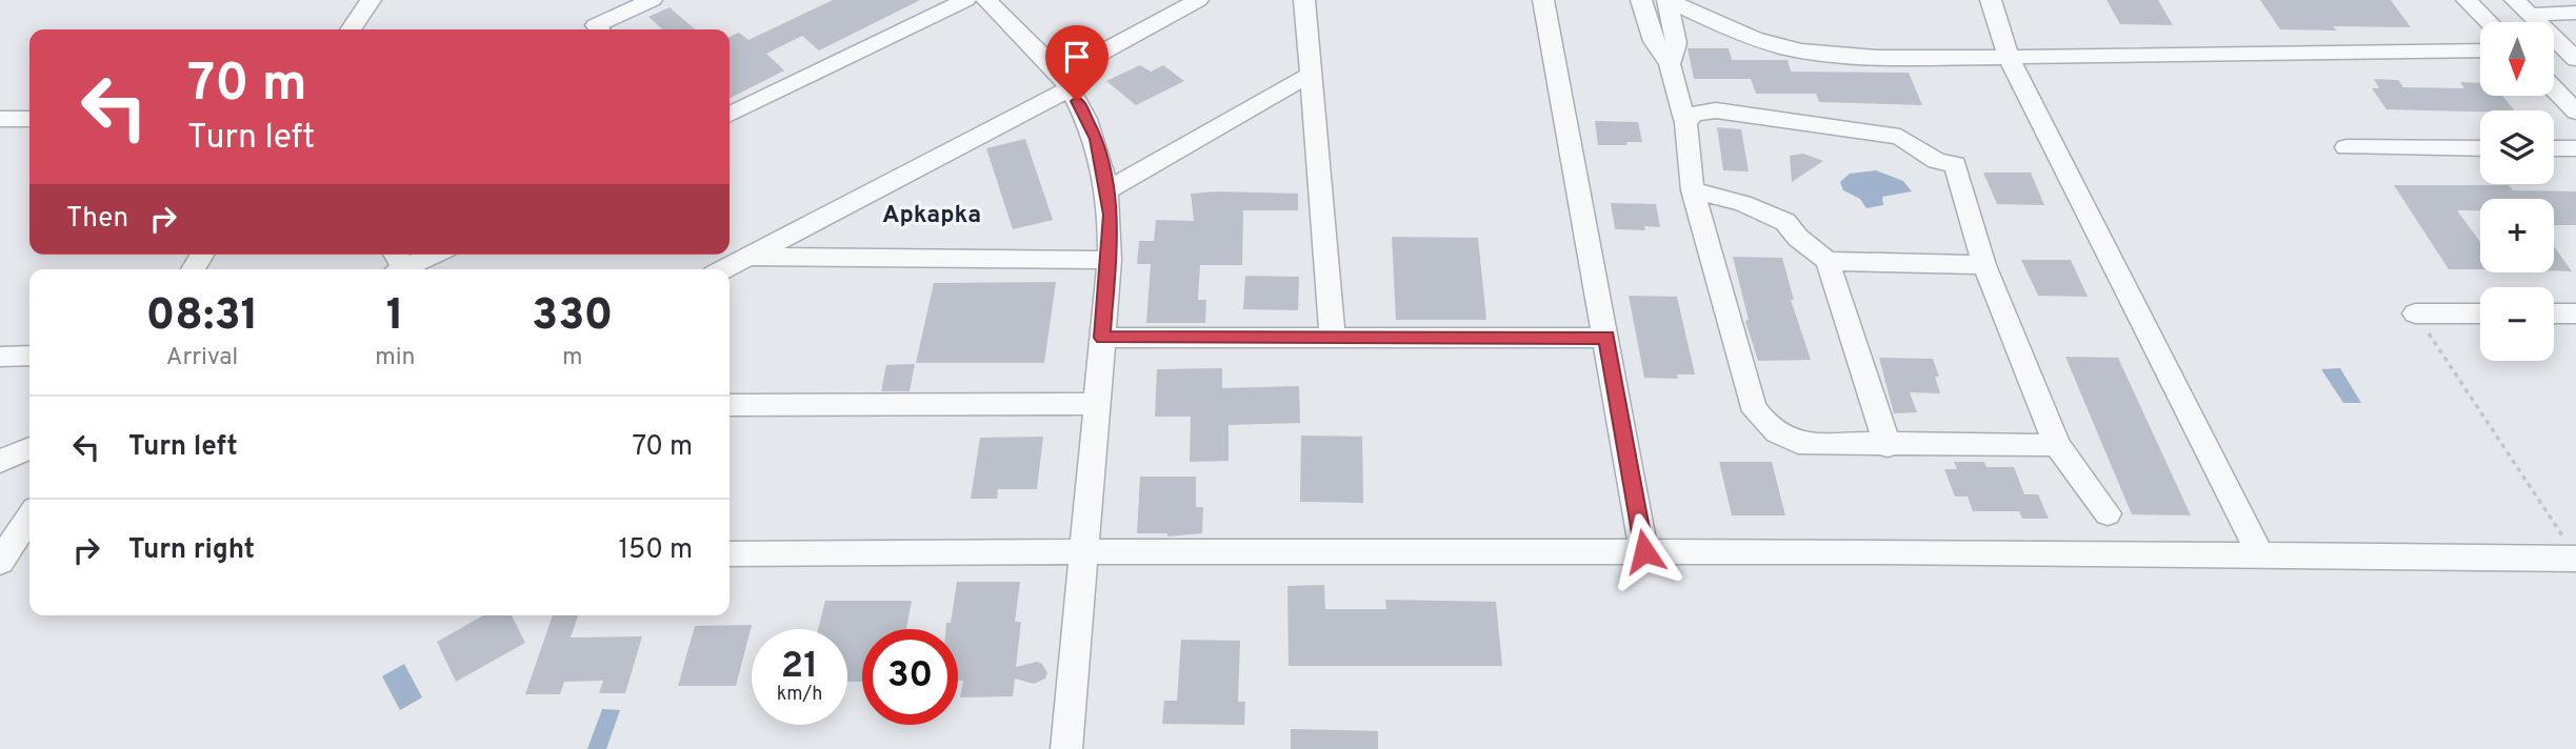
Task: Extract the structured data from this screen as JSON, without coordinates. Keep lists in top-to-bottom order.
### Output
{
  "districts": ["Apkapka"],
  "north": "bottom",
  "page": {
    "map_buttons": ["+", "−"],
    "turn": ["70 m", "Turn left"],
    "then": "Then",
    "eta": [
      "08:31",
      "Arrival",
      "1",
      "min",
      "330",
      "m"
    ],
    "list": [
      {
        "name": "Turn left",
        "value": "70 m"
      },
      {
        "name": "Turn right",
        "value": "150 m"
      }
    ],
    "speed": "21 km/h",
    "limit": "30"
  }
}
